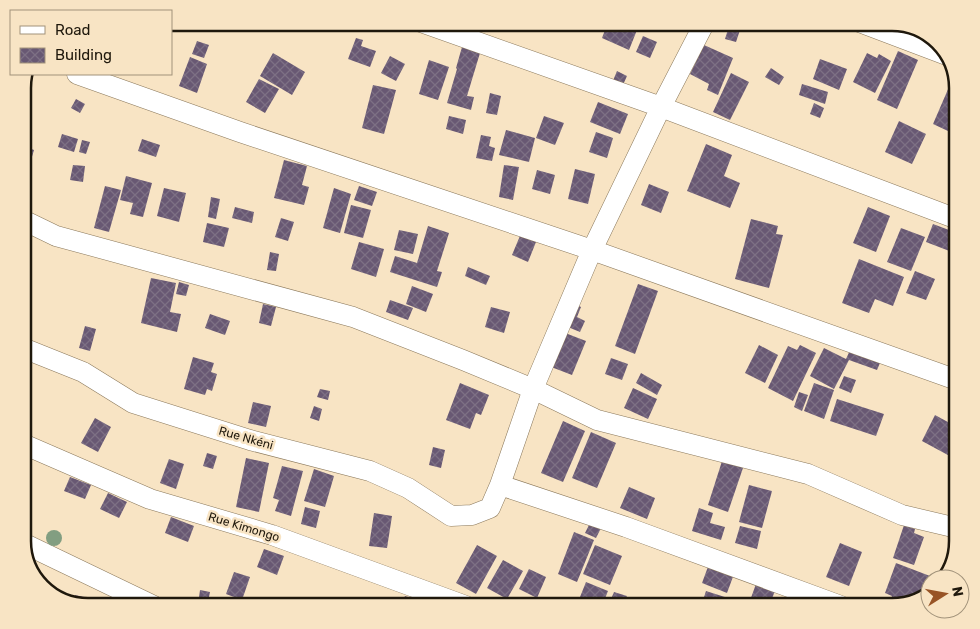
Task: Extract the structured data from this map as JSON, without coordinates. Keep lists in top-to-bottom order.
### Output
{
  "streets": {
    "street": ["Rue Nkéni", "Rue Kimongo"]
  },
  "legend": ["Road", "Building"],
  "north": "right"
}
